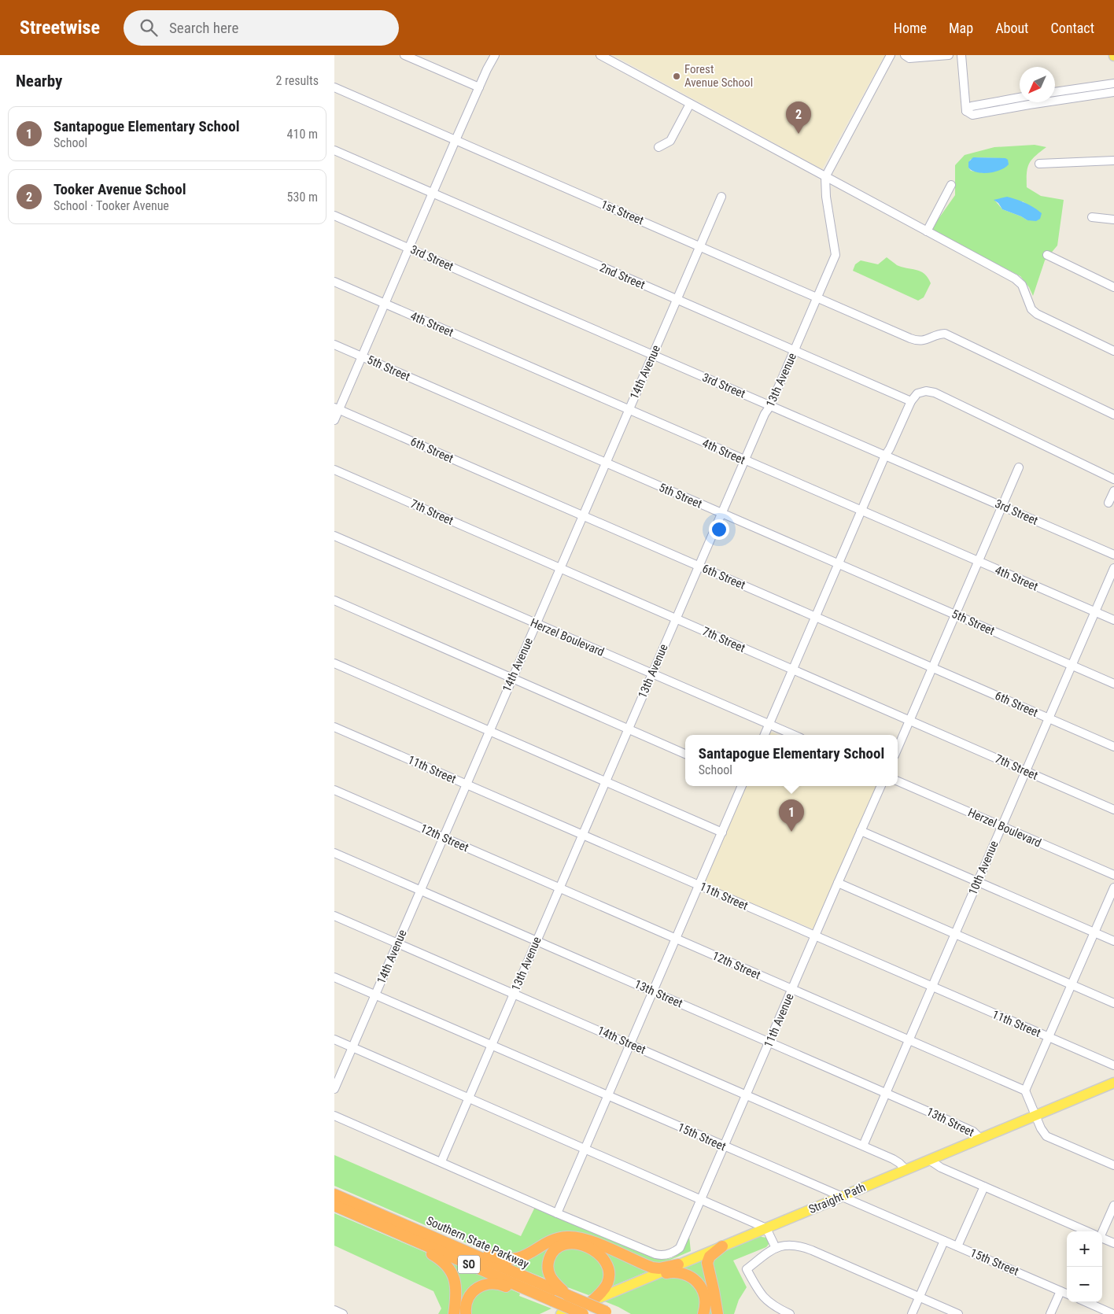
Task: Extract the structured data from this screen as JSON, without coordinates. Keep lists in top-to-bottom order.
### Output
{
  "streets": {
    "highway": ["Southern State Parkway", "SO"],
    "main road": ["Straight Path"],
    "street": [
      "1st Street",
      "3rd Street",
      "2nd Street",
      "4th Street",
      "5th Street",
      "14th Avenue",
      "13th Avenue",
      "6th Street",
      "7th Street",
      "Herzel Boulevard",
      "11th Street",
      "12th Street",
      "10th Avenue",
      "13th Street",
      "11th Avenue",
      "14th Street",
      "15th Street"
    ]
  },
  "crossings": [
    ["1st Street", "14th Avenue"],
    ["1st Street", "13th Avenue"],
    ["3rd Street", "14th Avenue"],
    ["3rd Street", "13th Avenue"],
    ["2nd Street", "14th Avenue"],
    ["2nd Street", "13th Avenue"],
    ["4th Street", "14th Avenue"],
    ["4th Street", "13th Avenue"],
    ["4th Street", "10th Avenue"],
    ["5th Street", "14th Avenue"],
    ["5th Street", "13th Avenue"],
    ["5th Street", "10th Avenue"],
    ["14th Avenue", "6th Street"],
    ["14th Avenue", "7th Street"],
    ["14th Avenue", "Herzel Boulevard"],
    ["14th Avenue", "11th Street"],
    ["14th Avenue", "12th Street"],
    ["14th Avenue", "13th Street"],
    ["14th Avenue", "14th Street"],
    ["14th Avenue", "15th Street"],
    ["13th Avenue", "6th Street"],
    ["13th Avenue", "7th Street"],
    ["13th Avenue", "Herzel Boulevard"],
    ["13th Avenue", "11th Street"],
    ["13th Avenue", "12th Street"],
    ["13th Avenue", "13th Street"],
    ["13th Avenue", "14th Street"],
    ["13th Avenue", "15th Street"],
    ["6th Street", "10th Avenue"],
    ["7th Street", "10th Avenue"],
    ["Herzel Boulevard", "10th Avenue"],
    ["11th Street", "10th Avenue"],
    ["11th Street", "11th Avenue"],
    ["12th Street", "10th Avenue"],
    ["12th Street", "11th Avenue"],
    ["10th Avenue", "13th Street"],
    ["10th Avenue", "14th Street"],
    ["13th Street", "11th Avenue"],
    ["13th Street", "Straight Path"],
    ["11th Avenue", "14th Street"],
    ["11th Avenue", "15th Street"],
    ["14th Street", "Straight Path"],
    ["15th Street", "Straight Path"]
  ],
  "places": ["Forest Avenue School"],
  "north": "bottom left",
  "page": {
    "header": "Streetwise",
    "search": "Search here",
    "nav": [
      "Home",
      "Map",
      "About",
      "Contact"
    ],
    "heading": ["Nearby", "2 results"],
    "pins": ["2", "1"],
    "list": [
      {
        "mark": "1",
        "name": "Santapogue Elementary School",
        "note": "School",
        "value": "410 m"
      },
      {
        "mark": "2",
        "name": "Tooker Avenue School",
        "note": "School · Tooker Avenue",
        "value": "530 m"
      }
    ],
    "popup": ["Santapogue Elementary School", "School"],
    "map_buttons": ["+", "−"]
  }
}
